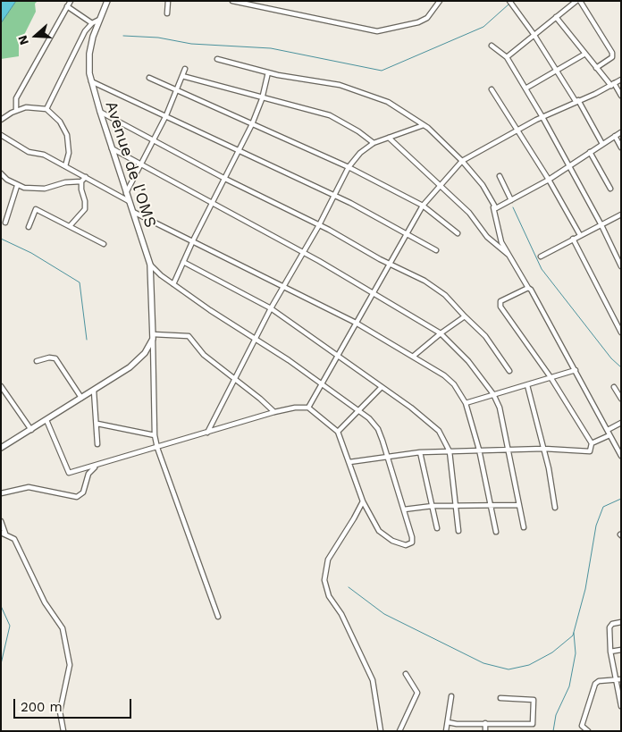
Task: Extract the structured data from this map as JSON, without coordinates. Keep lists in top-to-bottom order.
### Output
{
  "streets": {
    "street": ["Avenue de l'OMS"]
  },
  "scale_bar": "200 m",
  "north": "left"
}
